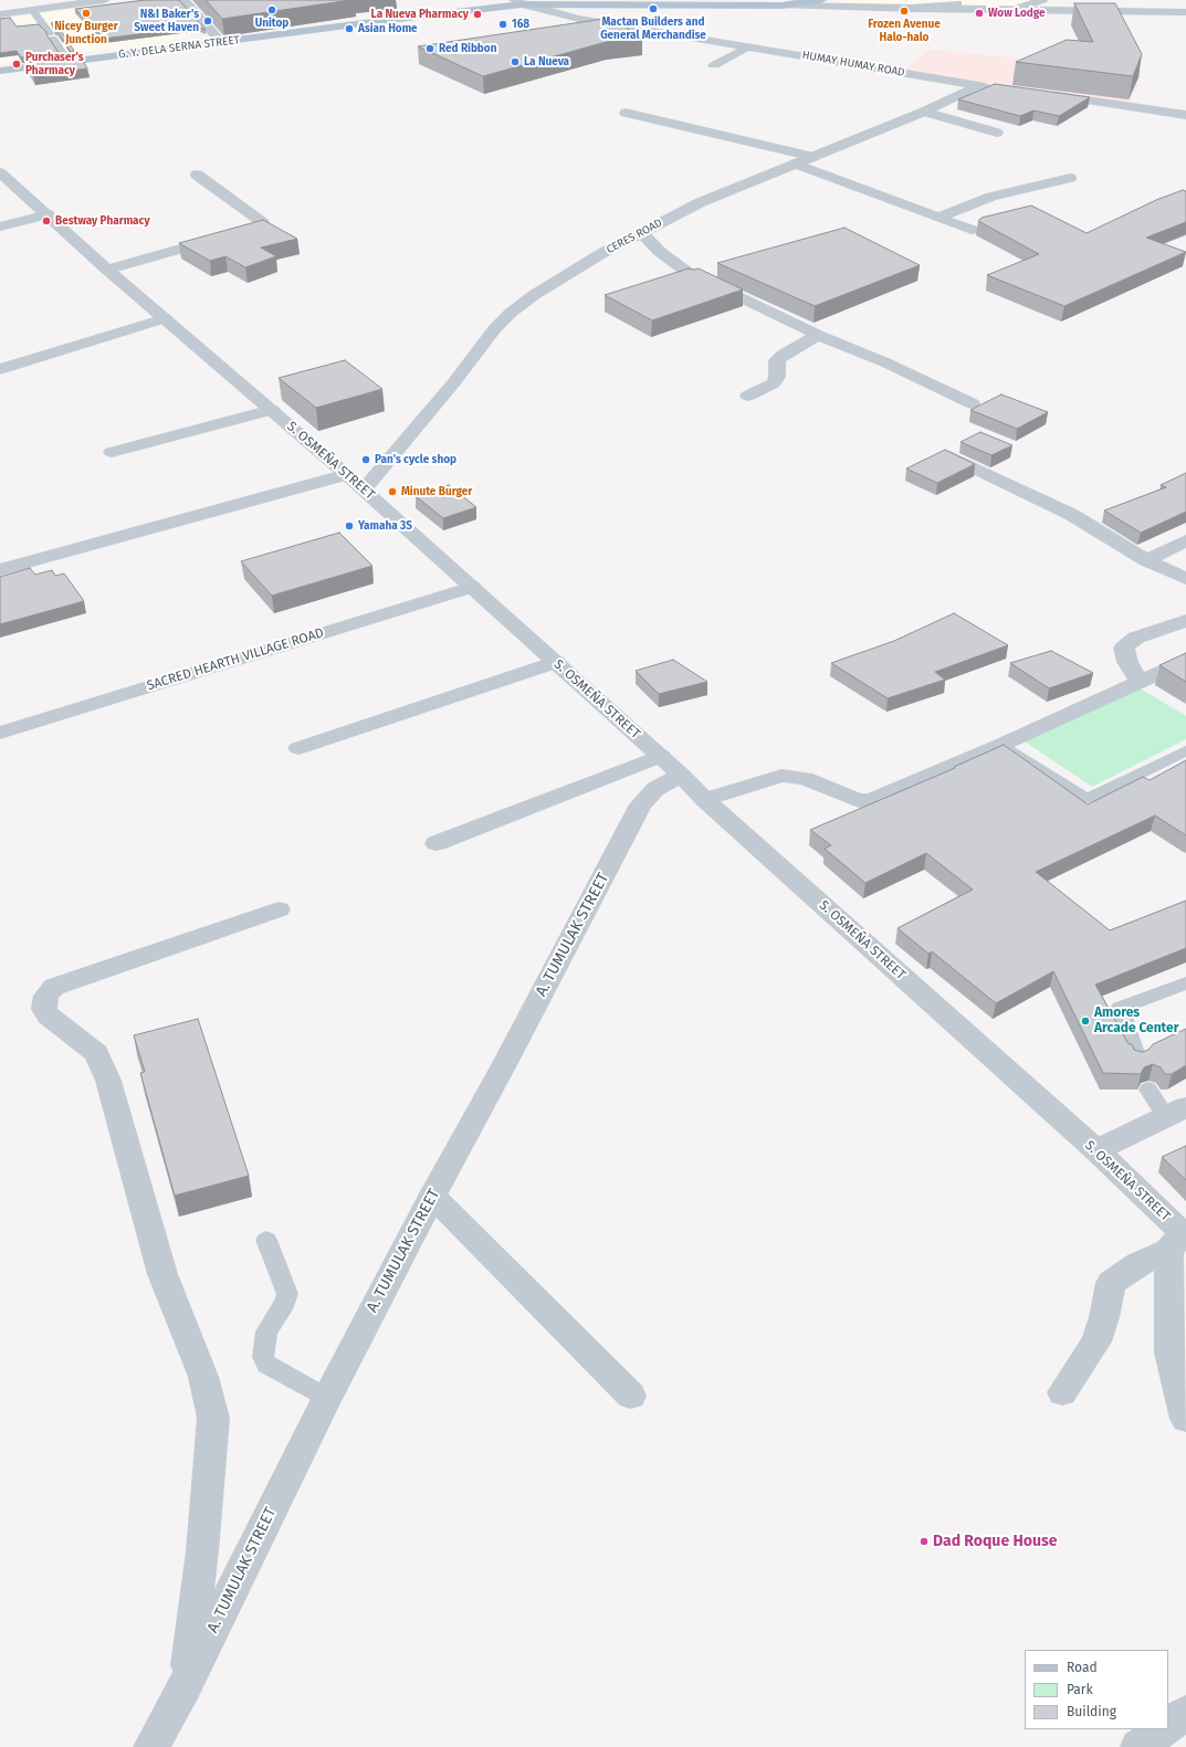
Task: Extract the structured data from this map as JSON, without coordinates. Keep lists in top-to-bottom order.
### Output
{
  "streets": {
    "main road": ["G. Y. DELA SERNA STREET"],
    "street": [
      "HUMAY HUMAY ROAD",
      "CERES ROAD",
      "S. OSMEÑA STREET",
      "SACRED HEARTH VILLAGE ROAD",
      "A. TUMULAK STREET"
    ]
  },
  "crossings": [
    ["G. Y. DELA SERNA STREET", "HUMAY HUMAY ROAD"],
    ["HUMAY HUMAY ROAD", "CERES ROAD"],
    ["CERES ROAD", "S. OSMEÑA STREET"],
    ["S. OSMEÑA STREET", "SACRED HEARTH VILLAGE ROAD"],
    ["S. OSMEÑA STREET", "A. TUMULAK STREET"]
  ],
  "places": [
    "Mactan Builders and General Merchandise",
    "Unitop",
    "Frozen Avenue Halo-halo",
    "Nicey Burger Junction",
    "Wow Lodge",
    "La Nueva Pharmacy",
    "N&I Baker's Sweet Haven",
    "168",
    "Asian Home",
    "Red Ribbon",
    "La Nueva",
    "Purchaser's Pharmacy",
    "Bestway Pharmacy",
    "Pan's cycle shop",
    "Minute Burger",
    "Yamaha 3S",
    "Amores Arcade Center",
    "Dad Roque House"
  ],
  "legend": ["Road", "Park", "Building"]
}
